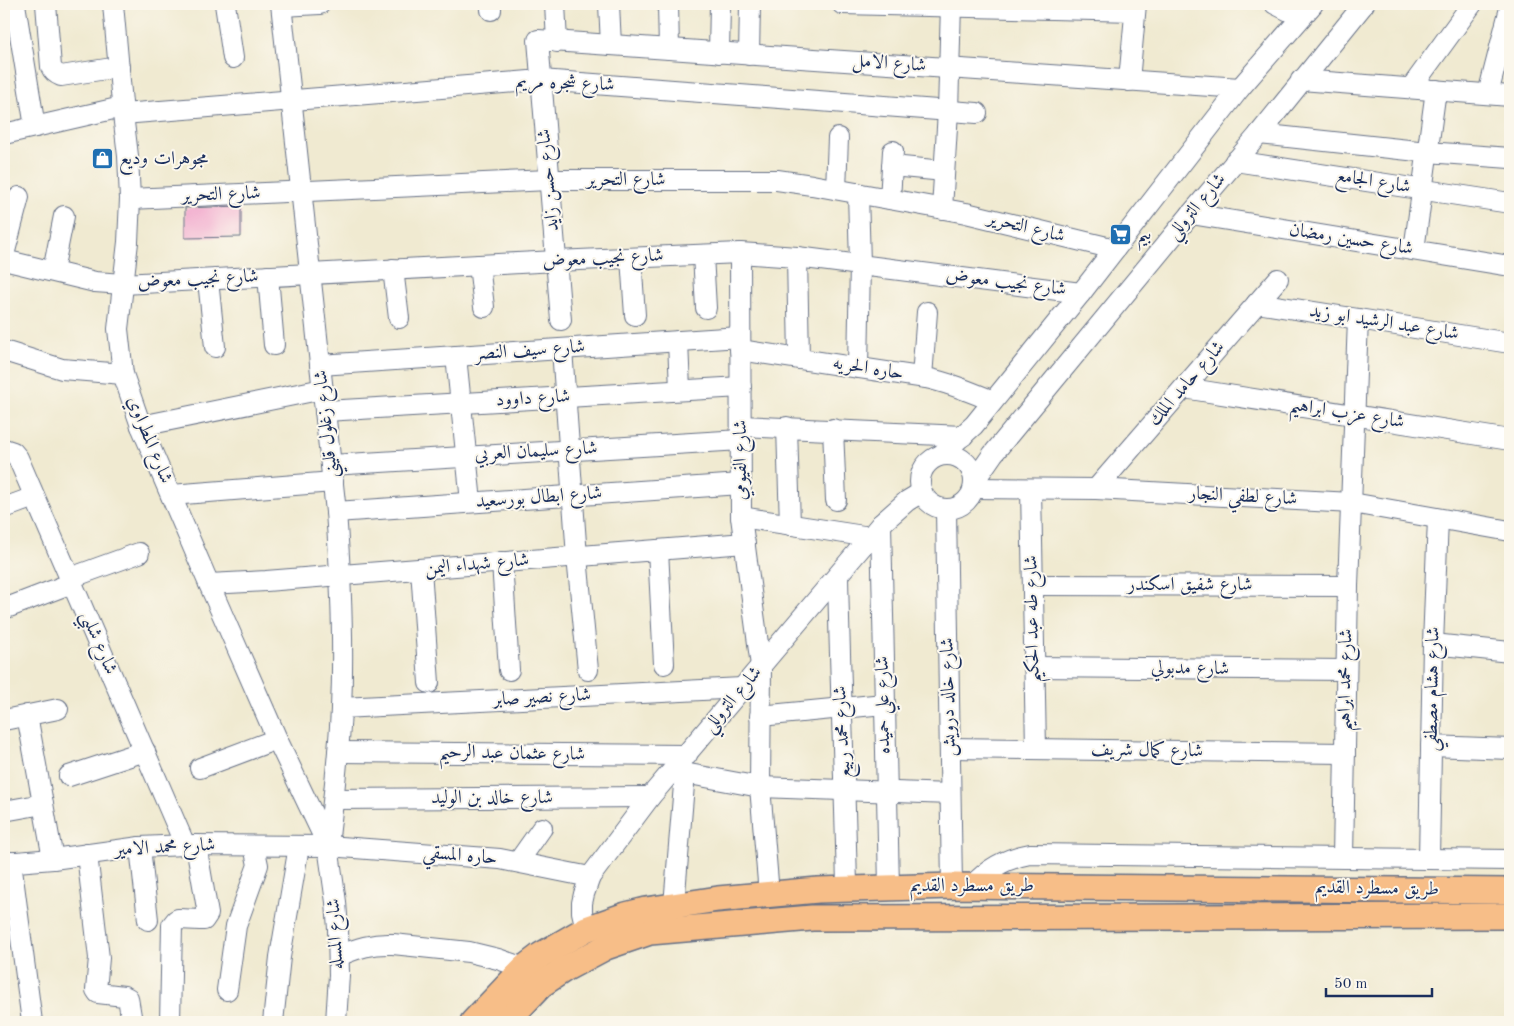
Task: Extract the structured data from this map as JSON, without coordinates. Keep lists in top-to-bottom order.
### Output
{
  "streets": {
    "main road": ["طريق مسطرد القديم"],
    "street": [
      "شارع الامل",
      "شارع شجره مريم",
      "شارع حسن زايد",
      "شارع التحرير",
      "شارع الجامع",
      "شارع التروللي",
      "شارع حسين رمضان",
      "شارع نجيب معوض",
      "شارع عبد الرشيد ابو زيد",
      "شارع سيف النصر",
      "حاره الحريه",
      "شارع حامد الملك",
      "شارع داوود",
      "شارع عزب ابراهيم",
      "شارع زغلول قليني",
      "شارع المطراوي",
      "شارع سليمان العربي",
      "شارع الفيومي",
      "شارع لطفي النجار",
      "شارع ابطال بورسعيد",
      "شارع شهداء اليمن",
      "شارع شفيق اسكندر",
      "شارع طه عبد الحكيم",
      "شارع شلبي",
      "شارع مدبولي",
      "شارع محمد ابراهيم",
      "شارع هشام مصطفي",
      "شارع خالد درويش",
      "شارع نصير صابر",
      "شارع علي حميده",
      "شارع محمد ربيع",
      "شارع كمال شريف",
      "شارع عثمان عبد الرحيم",
      "شارع خالد بن الوليد",
      "شارع محمد الامير",
      "حاره المسقي",
      "شارع المسله"
    ]
  },
  "crossings": [
    ["شارع الامل", "شارع حسن زايد"],
    ["شارع الامل", "شارع التروللي"],
    ["شارع شجره مريم", "شارع حسن زايد"],
    ["شارع شجره مريم", "شارع زغلول قليني"],
    ["شارع شجره مريم", "شارع المطراوي"],
    ["شارع حسن زايد", "شارع التحرير"],
    ["شارع حسن زايد", "شارع نجيب معوض"],
    ["شارع التحرير", "شارع التروللي"],
    ["شارع التحرير", "شارع زغلول قليني"],
    ["شارع التحرير", "شارع المطراوي"],
    ["شارع الجامع", "شارع التروللي"],
    ["شارع التروللي", "شارع حسين رمضان"],
    ["شارع التروللي", "شارع نجيب معوض"],
    ["شارع التروللي", "حاره الحريه"],
    ["شارع التروللي", "شارع سليمان العربي"],
    ["شارع التروللي", "شارع الفيومي"],
    ["شارع التروللي", "شارع لطفي النجار"],
    ["شارع التروللي", "شارع خالد درويش"],
    ["شارع التروللي", "شارع نصير صابر"],
    ["شارع التروللي", "شارع علي حميده"],
    ["شارع التروللي", "شارع محمد ربيع"],
    ["شارع التروللي", "شارع عثمان عبد الرحيم"],
    ["شارع التروللي", "شارع خالد بن الوليد"],
    ["شارع التروللي", "حاره المسقي"],
    ["شارع التروللي", "طريق مسطرد القديم"],
    ["شارع نجيب معوض", "شارع زغلول قليني"],
    ["شارع نجيب معوض", "شارع المطراوي"],
    ["شارع نجيب معوض", "شارع الفيومي"],
    ["شارع عبد الرشيد ابو زيد", "شارع حامد الملك"],
    ["شارع عبد الرشيد ابو زيد", "شارع محمد ابراهيم"],
    ["شارع سيف النصر", "حاره الحريه"],
    ["شارع سيف النصر", "شارع زغلول قليني"],
    ["شارع سيف النصر", "شارع الفيومي"],
    ["حاره الحريه", "شارع الفيومي"],
    ["شارع حامد الملك", "شارع عزب ابراهيم"],
    ["شارع حامد الملك", "شارع لطفي النجار"],
    ["شارع داوود", "شارع زغلول قليني"],
    ["شارع داوود", "شارع الفيومي"],
    ["شارع عزب ابراهيم", "شارع محمد ابراهيم"],
    ["شارع زغلول قليني", "شارع المطراوي"],
    ["شارع زغلول قليني", "شارع سليمان العربي"],
    ["شارع زغلول قليني", "شارع ابطال بورسعيد"],
    ["شارع زغلول قليني", "شارع شهداء اليمن"],
    ["شارع زغلول قليني", "شارع نصير صابر"],
    ["شارع زغلول قليني", "شارع عثمان عبد الرحيم"],
    ["شارع زغلول قليني", "شارع خالد بن الوليد"],
    ["شارع زغلول قليني", "شارع محمد الامير"],
    ["شارع زغلول قليني", "حاره المسقي"],
    ["شارع زغلول قليني", "شارع المسله"],
    ["شارع المطراوي", "شارع سليمان العربي"],
    ["شارع المطراوي", "شارع شهداء اليمن"],
    ["شارع المطراوي", "شارع محمد الامير"],
    ["شارع المطراوي", "حاره المسقي"],
    ["شارع المطراوي", "شارع المسله"],
    ["شارع سليمان العربي", "شارع الفيومي"],
    ["شارع الفيومي", "شارع ابطال بورسعيد"],
    ["شارع الفيومي", "شارع شهداء اليمن"],
    ["شارع الفيومي", "شارع عثمان عبد الرحيم"],
    ["شارع الفيومي", "طريق مسطرد القديم"],
    ["شارع لطفي النجار", "شارع طه عبد الحكيم"],
    ["شارع لطفي النجار", "شارع محمد ابراهيم"],
    ["شارع لطفي النجار", "شارع هشام مصطفي"],
    ["شارع لطفي النجار", "شارع خالد درويش"],
    ["شارع شفيق اسكندر", "شارع طه عبد الحكيم"],
    ["شارع شفيق اسكندر", "شارع محمد ابراهيم"],
    ["شارع طه عبد الحكيم", "شارع مدبولي"],
    ["شارع طه عبد الحكيم", "شارع كمال شريف"],
    ["شارع شلبي", "شارع محمد الامير"],
    ["شارع مدبولي", "شارع محمد ابراهيم"],
    ["شارع محمد ابراهيم", "شارع كمال شريف"],
    ["شارع خالد درويش", "شارع كمال شريف"],
    ["شارع خالد درويش", "شارع عثمان عبد الرحيم"],
    ["شارع خالد درويش", "طريق مسطرد القديم"],
    ["شارع علي حميده", "شارع عثمان عبد الرحيم"],
    ["شارع علي حميده", "طريق مسطرد القديم"],
    ["شارع محمد ربيع", "شارع عثمان عبد الرحيم"],
    ["شارع محمد ربيع", "طريق مسطرد القديم"],
    ["شارع محمد الامير", "حاره المسقي"],
    ["شارع محمد الامير", "شارع المسله"],
    ["حاره المسقي", "شارع المسله"]
  ],
  "places": {
    "shop": ["مجوهرات وديع"],
    "supermarket": ["بيم"]
  },
  "scale_bar": "50 m"
}
